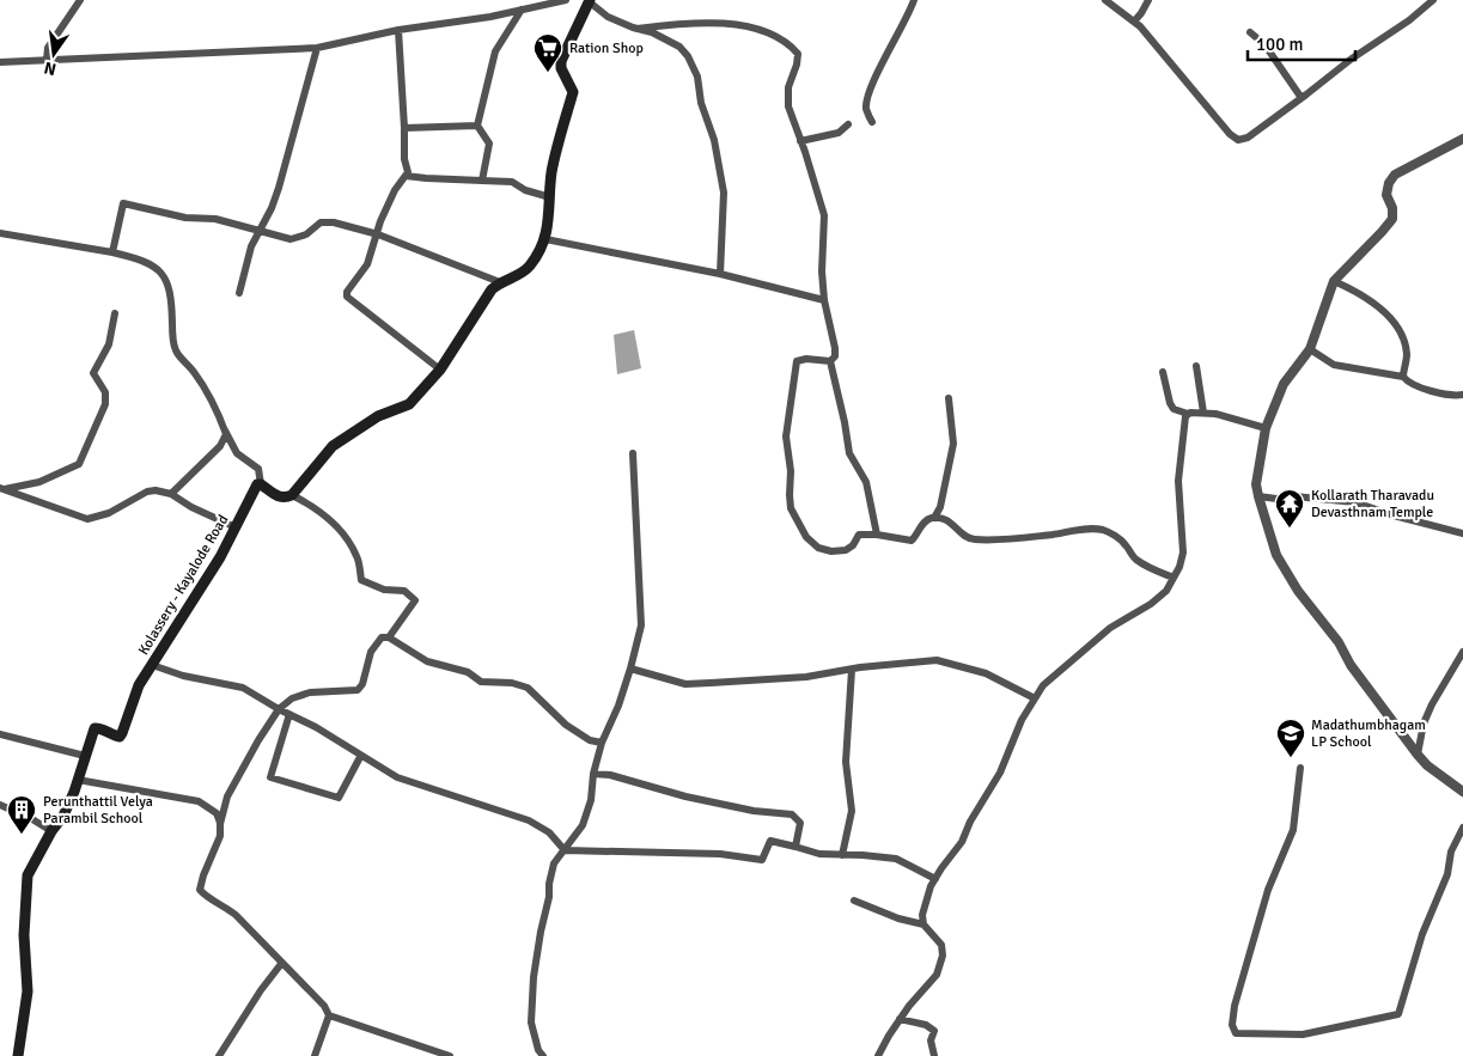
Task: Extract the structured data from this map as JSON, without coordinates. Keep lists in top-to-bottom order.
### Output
{
  "streets": {
    "main road": ["Kolassery - Kayalode Road"]
  },
  "places": {
    "supermarket": ["Ration Shop"],
    "temple": ["Kollarath Tharavadu Devasthnam Temple"],
    "school or university": ["Madathumbhagam LP School"],
    "building": ["Perunthattil Velya Parambil School"]
  },
  "scale_bar": "100 m",
  "north": "bottom"
}
